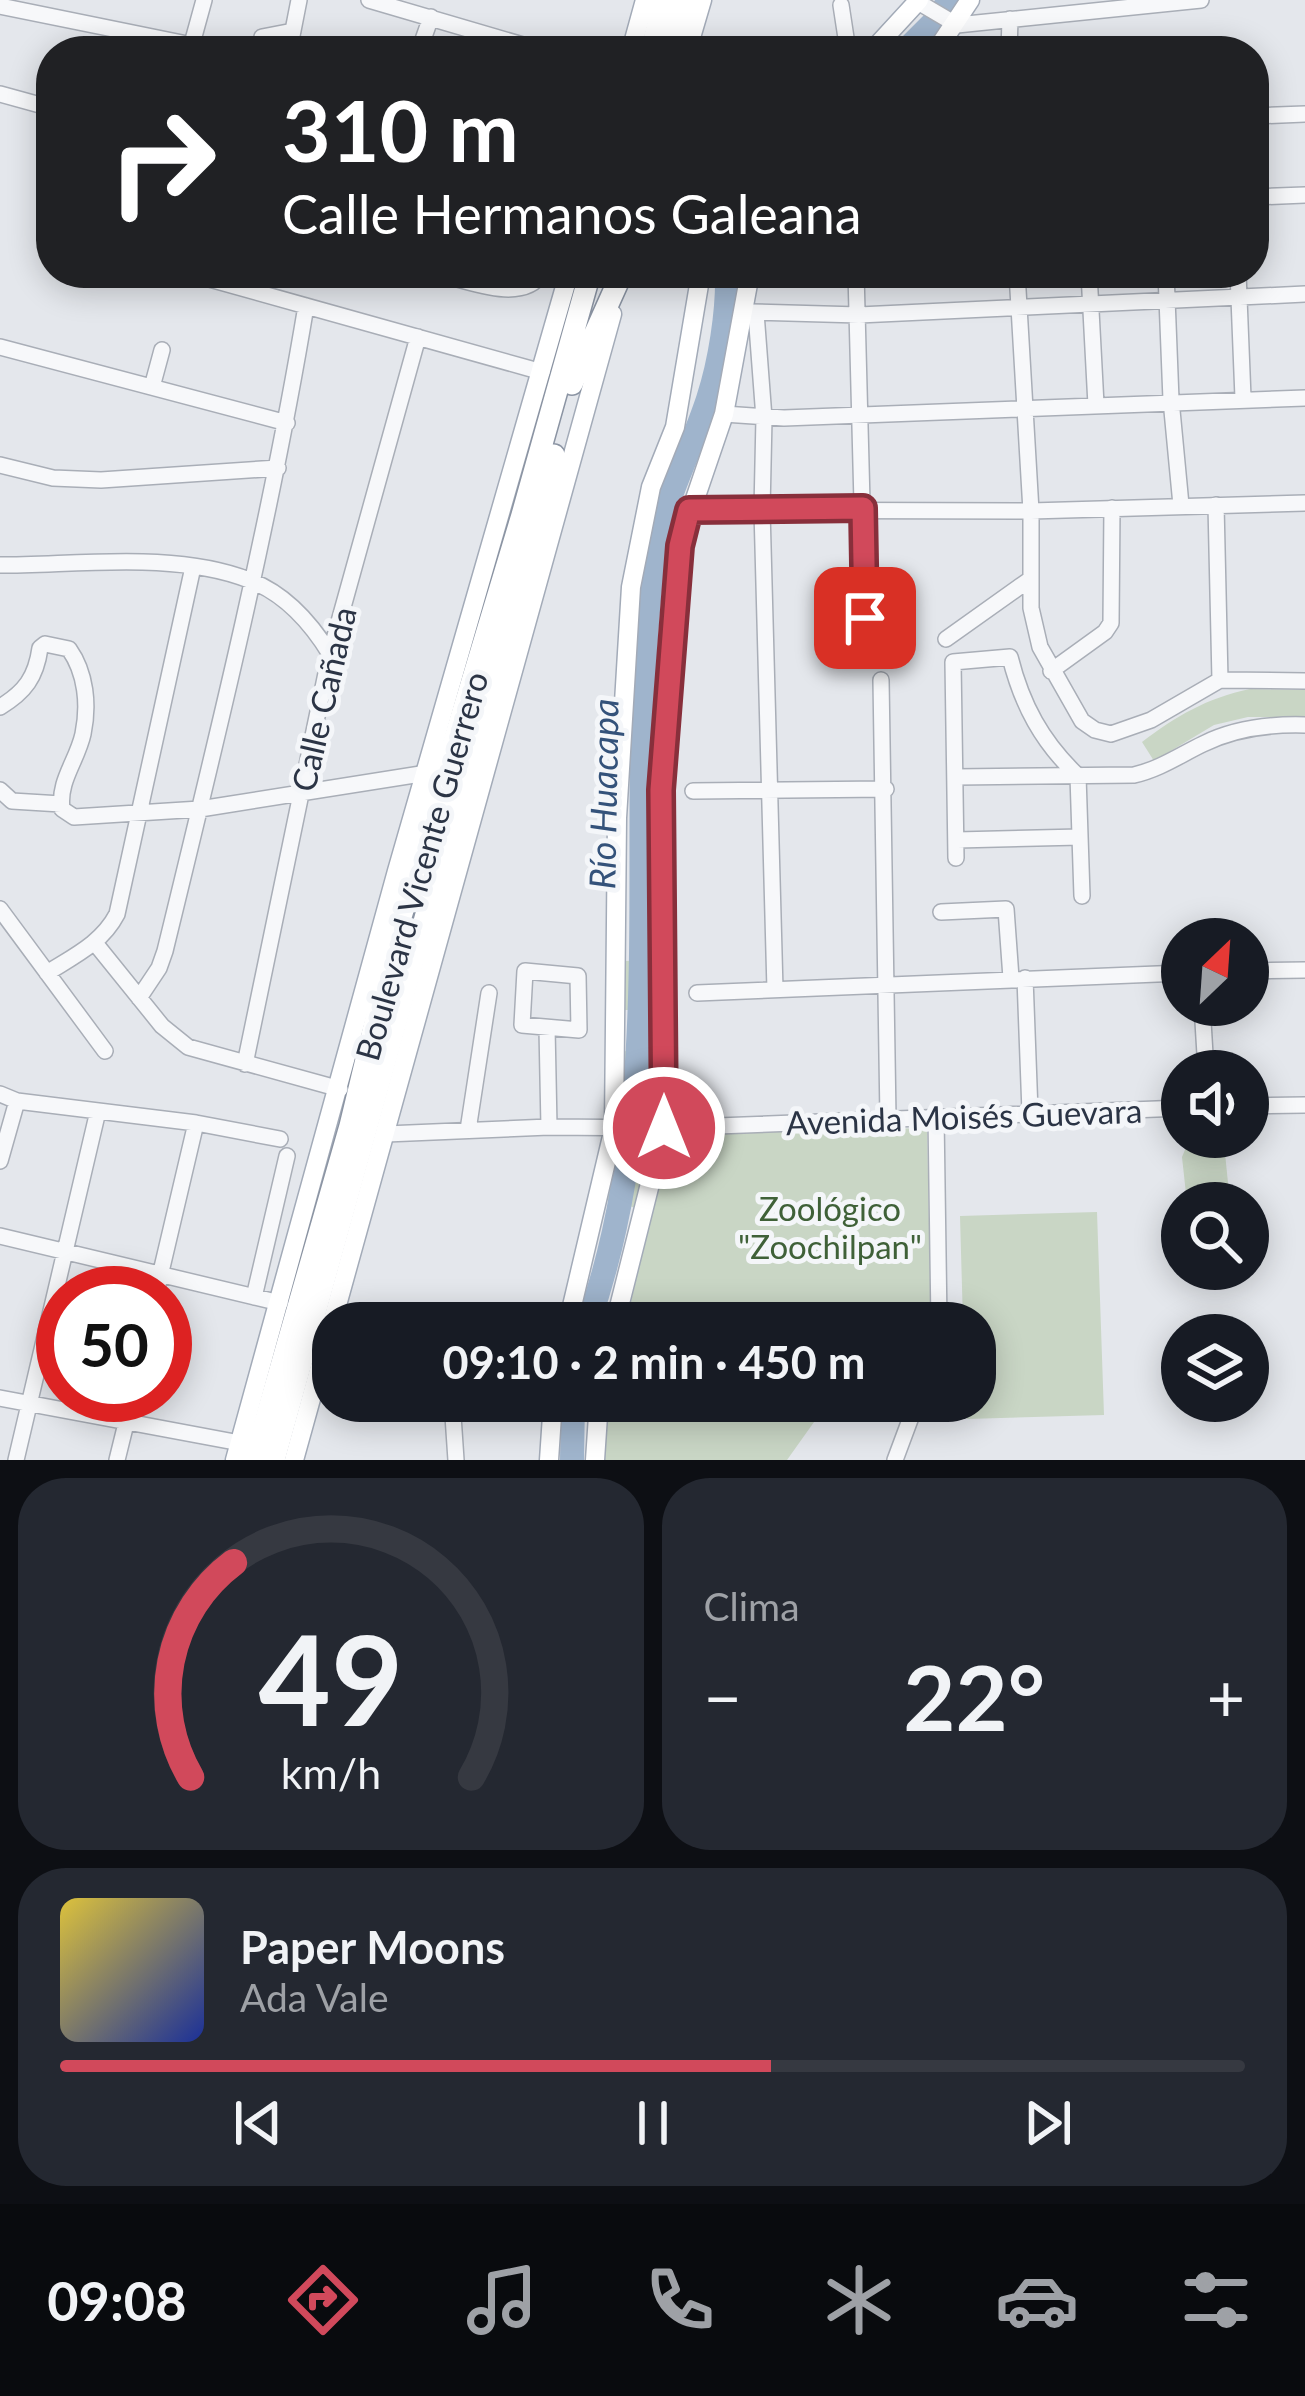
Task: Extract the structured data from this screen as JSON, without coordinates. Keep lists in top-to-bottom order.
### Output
{
  "streets": {
    "highway": ["Boulevard Vicente Guerrero"],
    "street": ["Calle Cañada", "Avenida Moisés Guevara"]
  },
  "crossings": [
    ["Boulevard Vicente Guerrero", "Avenida Moisés Guevara"]
  ],
  "water": ["Río Huacapa"],
  "parks": ["Zoológico \"Zoochilpan\""],
  "north": "top right",
  "page": {
    "turn": ["310 m", "Calle Hermanos Galeana"],
    "limit": "50",
    "trip": "09:10 · 2 min · 450 m",
    "tile": "Clima",
    "heat": ["−", "22°", "+"],
    "song": ["Paper Moons", "Ada Vale"],
    "tabs": "09:08",
    "gauge": ["49", "km/h"]
  }
}
